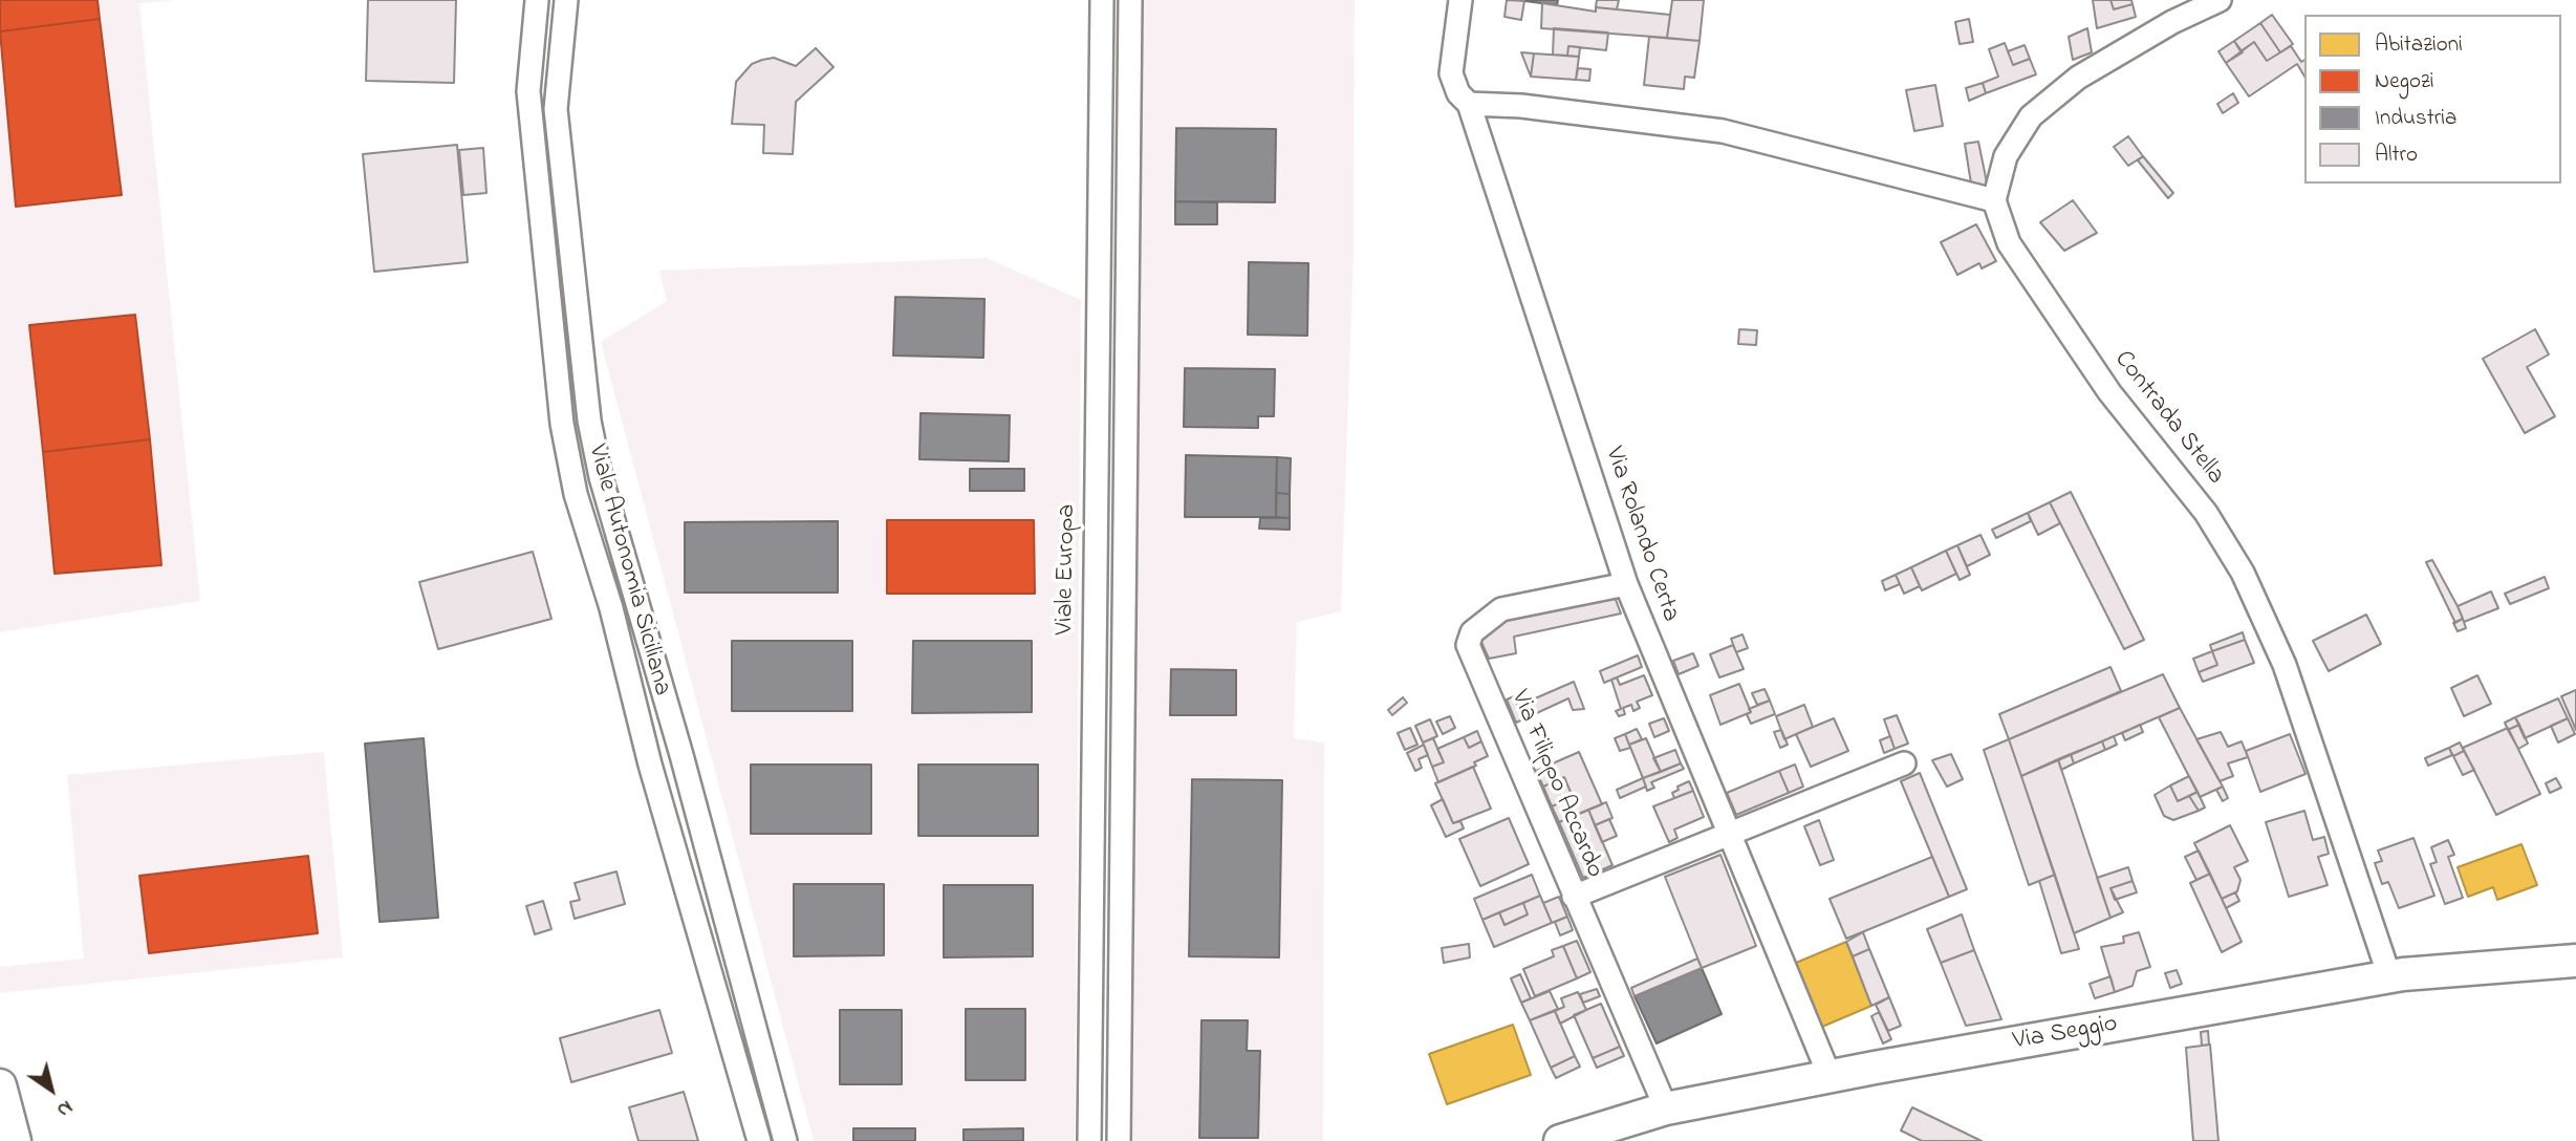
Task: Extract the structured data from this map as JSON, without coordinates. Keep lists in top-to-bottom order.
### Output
{
  "streets": {
    "street": [
      "Contrada Stella",
      "Via Rolando Certa",
      "Viale Europa",
      "Viale Autonomia Siciliana",
      "Via Filippo Accardo",
      "Via Seggio"
    ]
  },
  "crossings": [
    ["Contrada Stella", "Via Seggio"],
    ["Via Rolando Certa", "Via Filippo Accardo"],
    ["Via Rolando Certa", "Via Seggio"],
    ["Via Filippo Accardo", "Via Seggio"]
  ],
  "legend": [
    "Abitazioni",
    "Negozi",
    "Industria",
    "Altro"
  ],
  "north": "bottom right"
}
